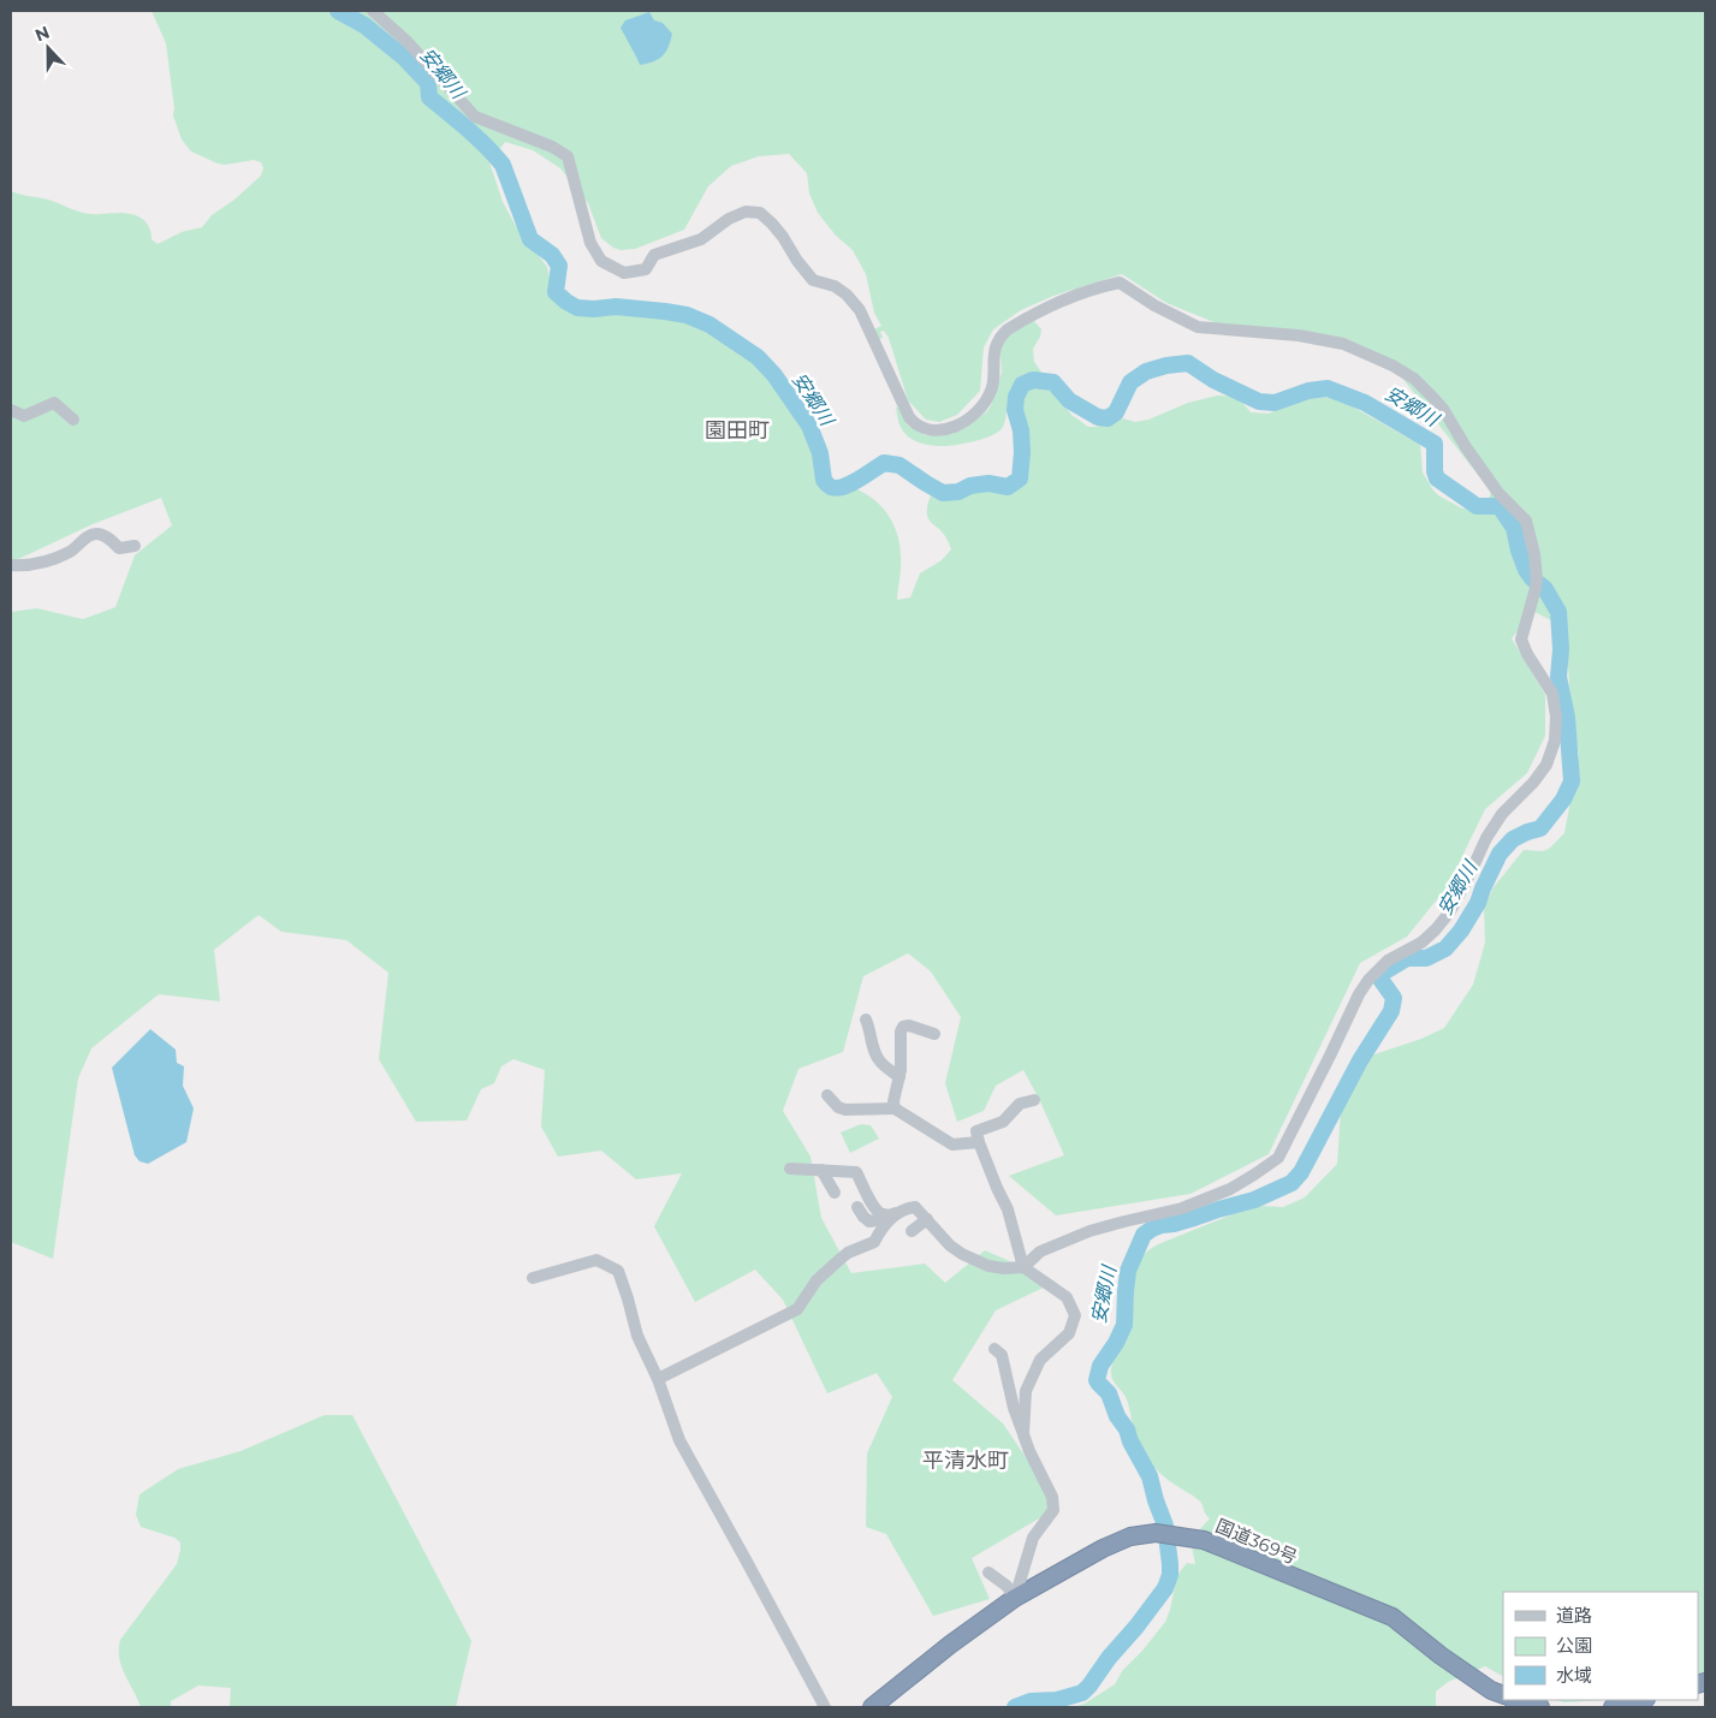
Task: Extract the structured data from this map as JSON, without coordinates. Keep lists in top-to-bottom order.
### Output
{
  "streets": {
    "highway": ["国道369号"]
  },
  "districts": ["園田町", "平清水町"],
  "water": ["安郷川"],
  "legend": ["道路", "公園", "水域"],
  "north": "top"
}
